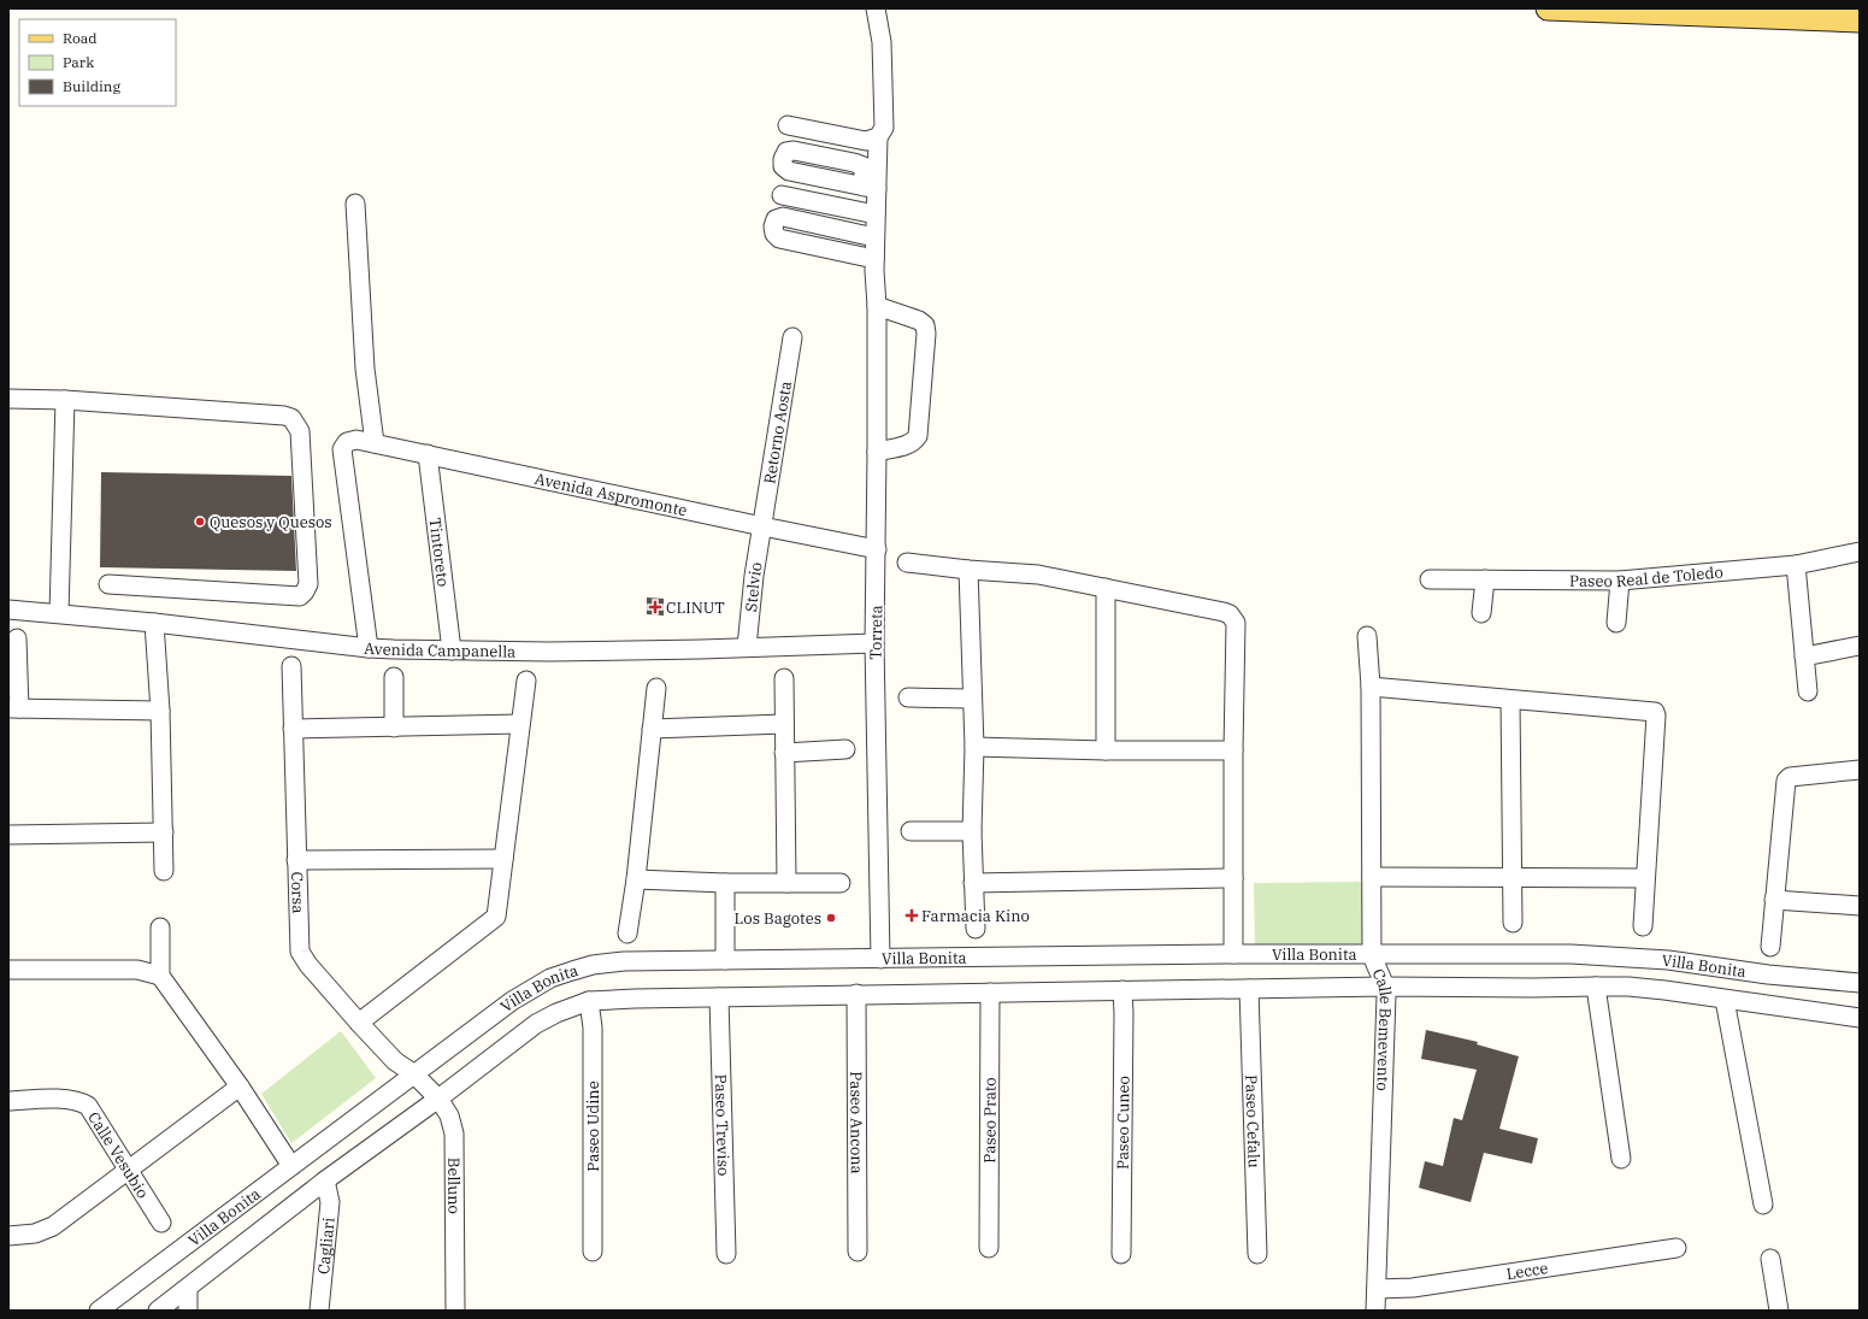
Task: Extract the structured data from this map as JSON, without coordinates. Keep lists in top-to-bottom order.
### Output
{
  "streets": {
    "street": [
      "Retorno Aosta",
      "Avenida Aspromonte",
      "Tintoreto",
      "Paseo Real de Toledo",
      "Stelvio",
      "Torreta",
      "Avenida Campanella",
      "Corsa",
      "Villa Bonita",
      "Calle Bemevento",
      "Paseo Prato",
      "Paseo Cefalu",
      "Paseo Ancona",
      "Paseo Cuneo",
      "Paseo Treviso",
      "Paseo Udine",
      "Calle Vesubio",
      "Belluno",
      "Cagliari",
      "Lecce"
    ]
  },
  "crossings": [
    ["Retorno Aosta", "Avenida Aspromonte"],
    ["Retorno Aosta", "Stelvio"],
    ["Avenida Aspromonte", "Tintoreto"],
    ["Avenida Aspromonte", "Stelvio"],
    ["Avenida Aspromonte", "Torreta"],
    ["Avenida Aspromonte", "Avenida Campanella"],
    ["Tintoreto", "Avenida Campanella"],
    ["Stelvio", "Avenida Campanella"],
    ["Torreta", "Avenida Campanella"],
    ["Torreta", "Villa Bonita"],
    ["Corsa", "Villa Bonita"],
    ["Corsa", "Belluno"],
    ["Villa Bonita", "Calle Bemevento"],
    ["Villa Bonita", "Paseo Prato"],
    ["Villa Bonita", "Paseo Cefalu"],
    ["Villa Bonita", "Paseo Ancona"],
    ["Villa Bonita", "Paseo Cuneo"],
    ["Villa Bonita", "Paseo Treviso"],
    ["Villa Bonita", "Paseo Udine"],
    ["Villa Bonita", "Belluno"],
    ["Villa Bonita", "Cagliari"],
    ["Calle Bemevento", "Lecce"]
  ],
  "places": {
    "other": ["Quesos y Quesos", "Los Bagotes"],
    "health": ["CLINUT", "Farmacia Kino"]
  },
  "legend": ["Road", "Park", "Building"]
}
